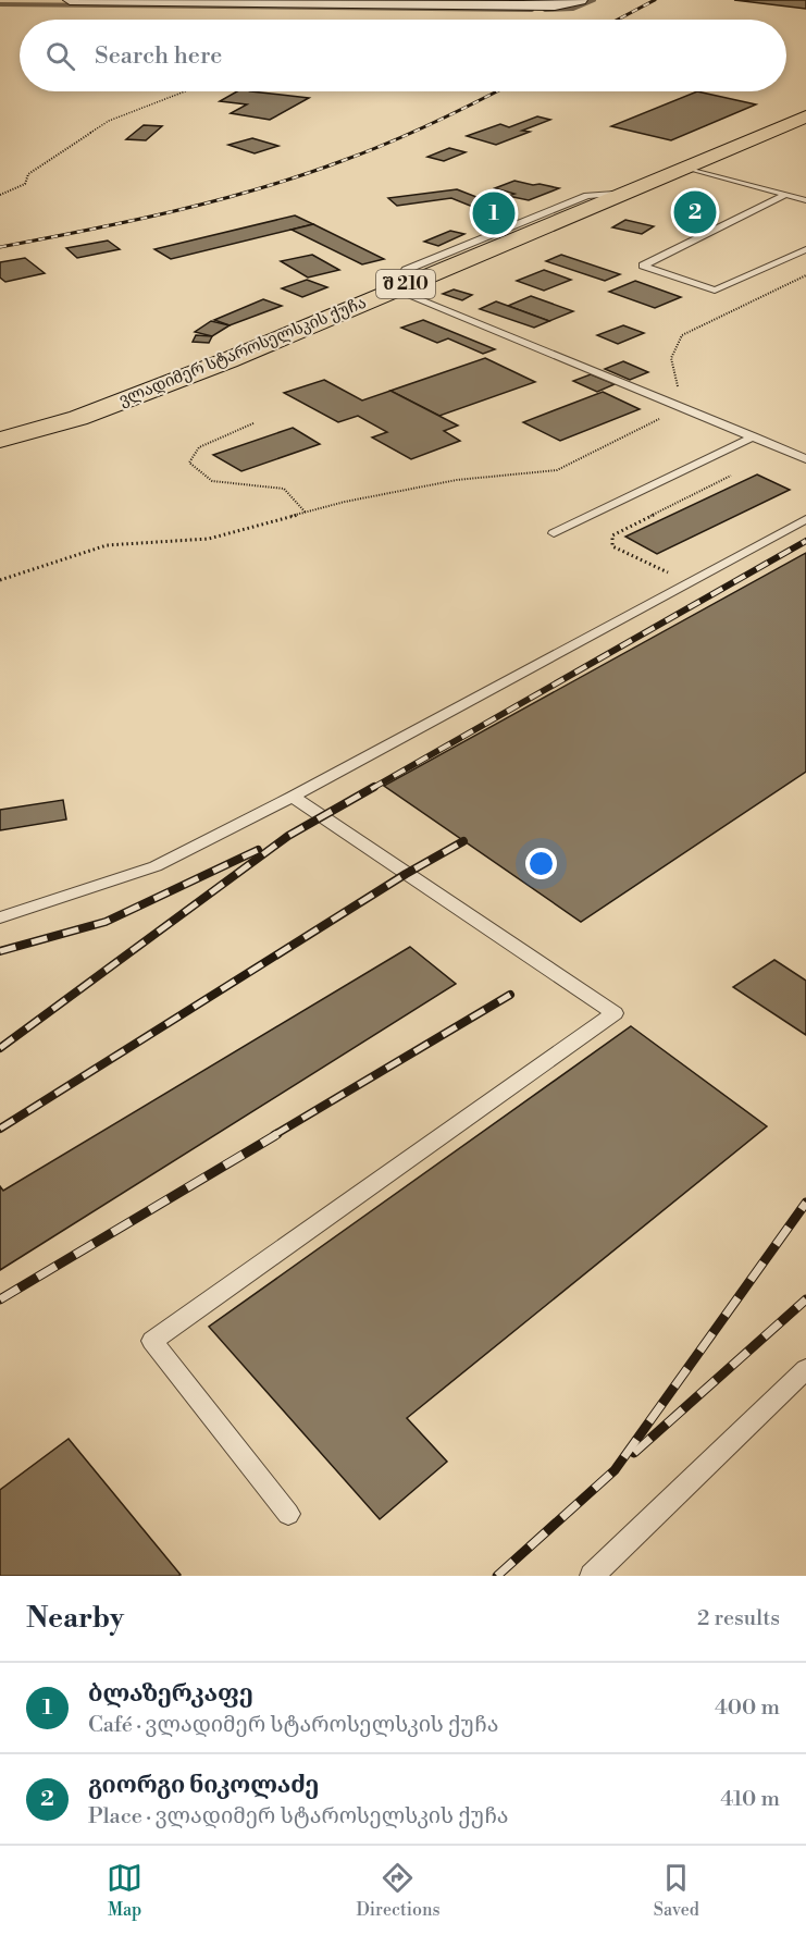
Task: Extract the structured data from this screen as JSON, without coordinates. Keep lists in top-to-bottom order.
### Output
{
  "streets": {
    "main road": ["შ 210", "ვლადიმერ სტაროსელსკის ქუჩა"]
  },
  "page": {
    "search": "Search here",
    "pins": ["2", "1"],
    "heading": ["Nearby", "2 results"],
    "list": [
      {
        "mark": "1",
        "name": "ბლაზერკაფე",
        "note": "Café · ვლადიმერ სტაროსელსკის ქუჩა",
        "value": "400 m"
      },
      {
        "mark": "2",
        "name": "გიორგი ნიკოლაძე",
        "note": "Place · ვლადიმერ სტაროსელსკის ქუჩა",
        "value": "410 m"
      }
    ],
    "nav": ["Map", "Directions", "Saved"]
  }
}
